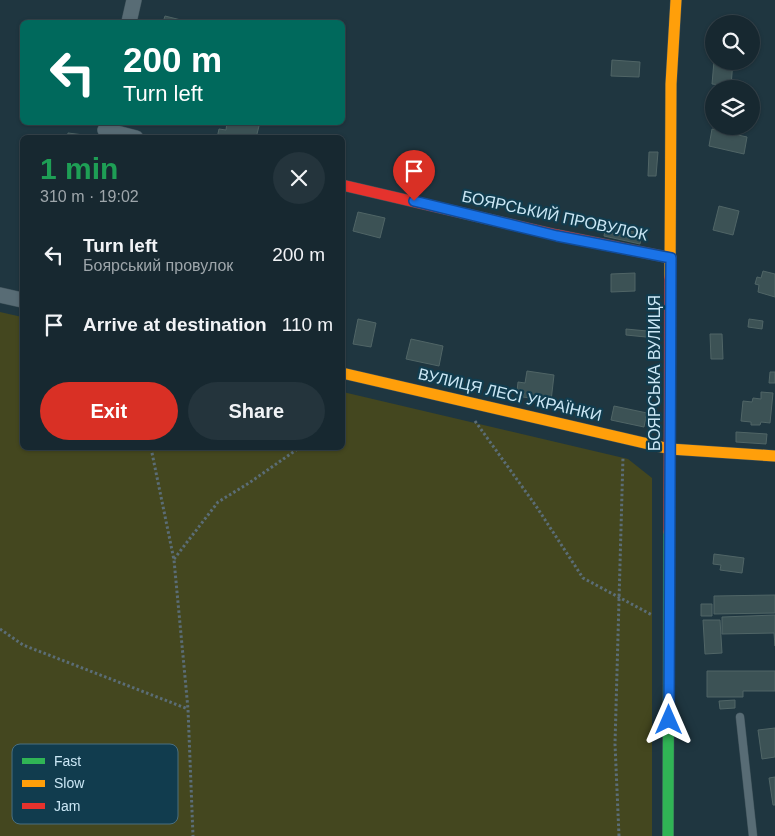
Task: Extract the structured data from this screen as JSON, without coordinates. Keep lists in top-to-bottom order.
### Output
{
  "streets": {
    "street": ["БОЯРСЬКИЙ ПРОВУЛОК", "БОЯРСЬКА ВУЛИЦЯ", "ВУЛИЦЯ ЛЕСІ УКРАЇНКИ"]
  },
  "crossings": [
    ["БОЯРСЬКИЙ ПРОВУЛОК", "БОЯРСЬКА ВУЛИЦЯ"],
    ["БОЯРСЬКА ВУЛИЦЯ", "ВУЛИЦЯ ЛЕСІ УКРАЇНКИ"]
  ],
  "legend": ["Fast", "Slow", "Jam"],
  "page": {
    "turn": ["200 m", "Turn left"],
    "heading": ["1 min", "310 m · 19:02"],
    "list": [
      {
        "name": "Turn left",
        "note": "Боярський провулок",
        "value": "200 m"
      },
      {
        "name": "Arrive at destination",
        "value": "110 m"
      }
    ],
    "buttons": ["Exit", "Share"]
  }
}
